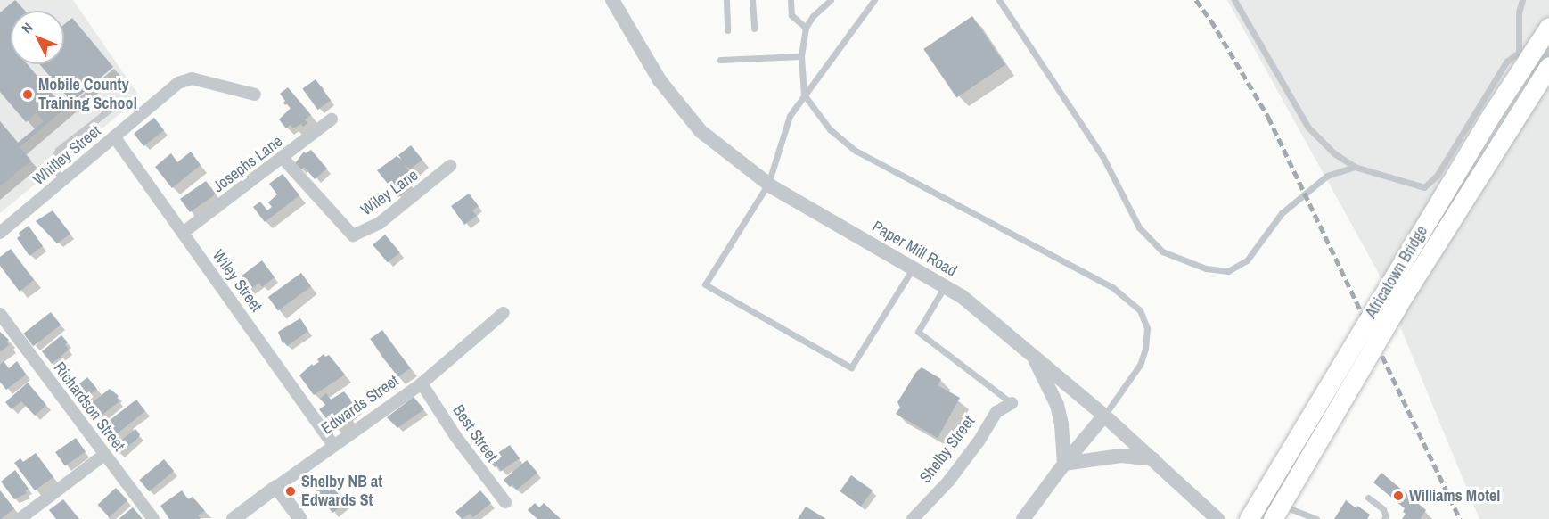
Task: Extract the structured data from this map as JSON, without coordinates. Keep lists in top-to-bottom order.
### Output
{
  "streets": {
    "main road": ["Africatown Bridge"],
    "street": [
      "Whitley Street",
      "Josephs Lane",
      "Wiley Lane",
      "Paper Mill Road",
      "Wiley Street",
      "Edwards Street",
      "Richardson Street",
      "Best Street",
      "Shelby Street"
    ]
  },
  "crossings": [
    ["Whitley Street", "Wiley Street"],
    ["Josephs Lane", "Wiley Lane"],
    ["Josephs Lane", "Wiley Street"],
    ["Wiley Street", "Edwards Street"],
    ["Edwards Street", "Best Street"]
  ],
  "places": ["Mobile County Training School", "Shelby NB at Edwards St", "Williams Motel"],
  "north": "top left"
}
